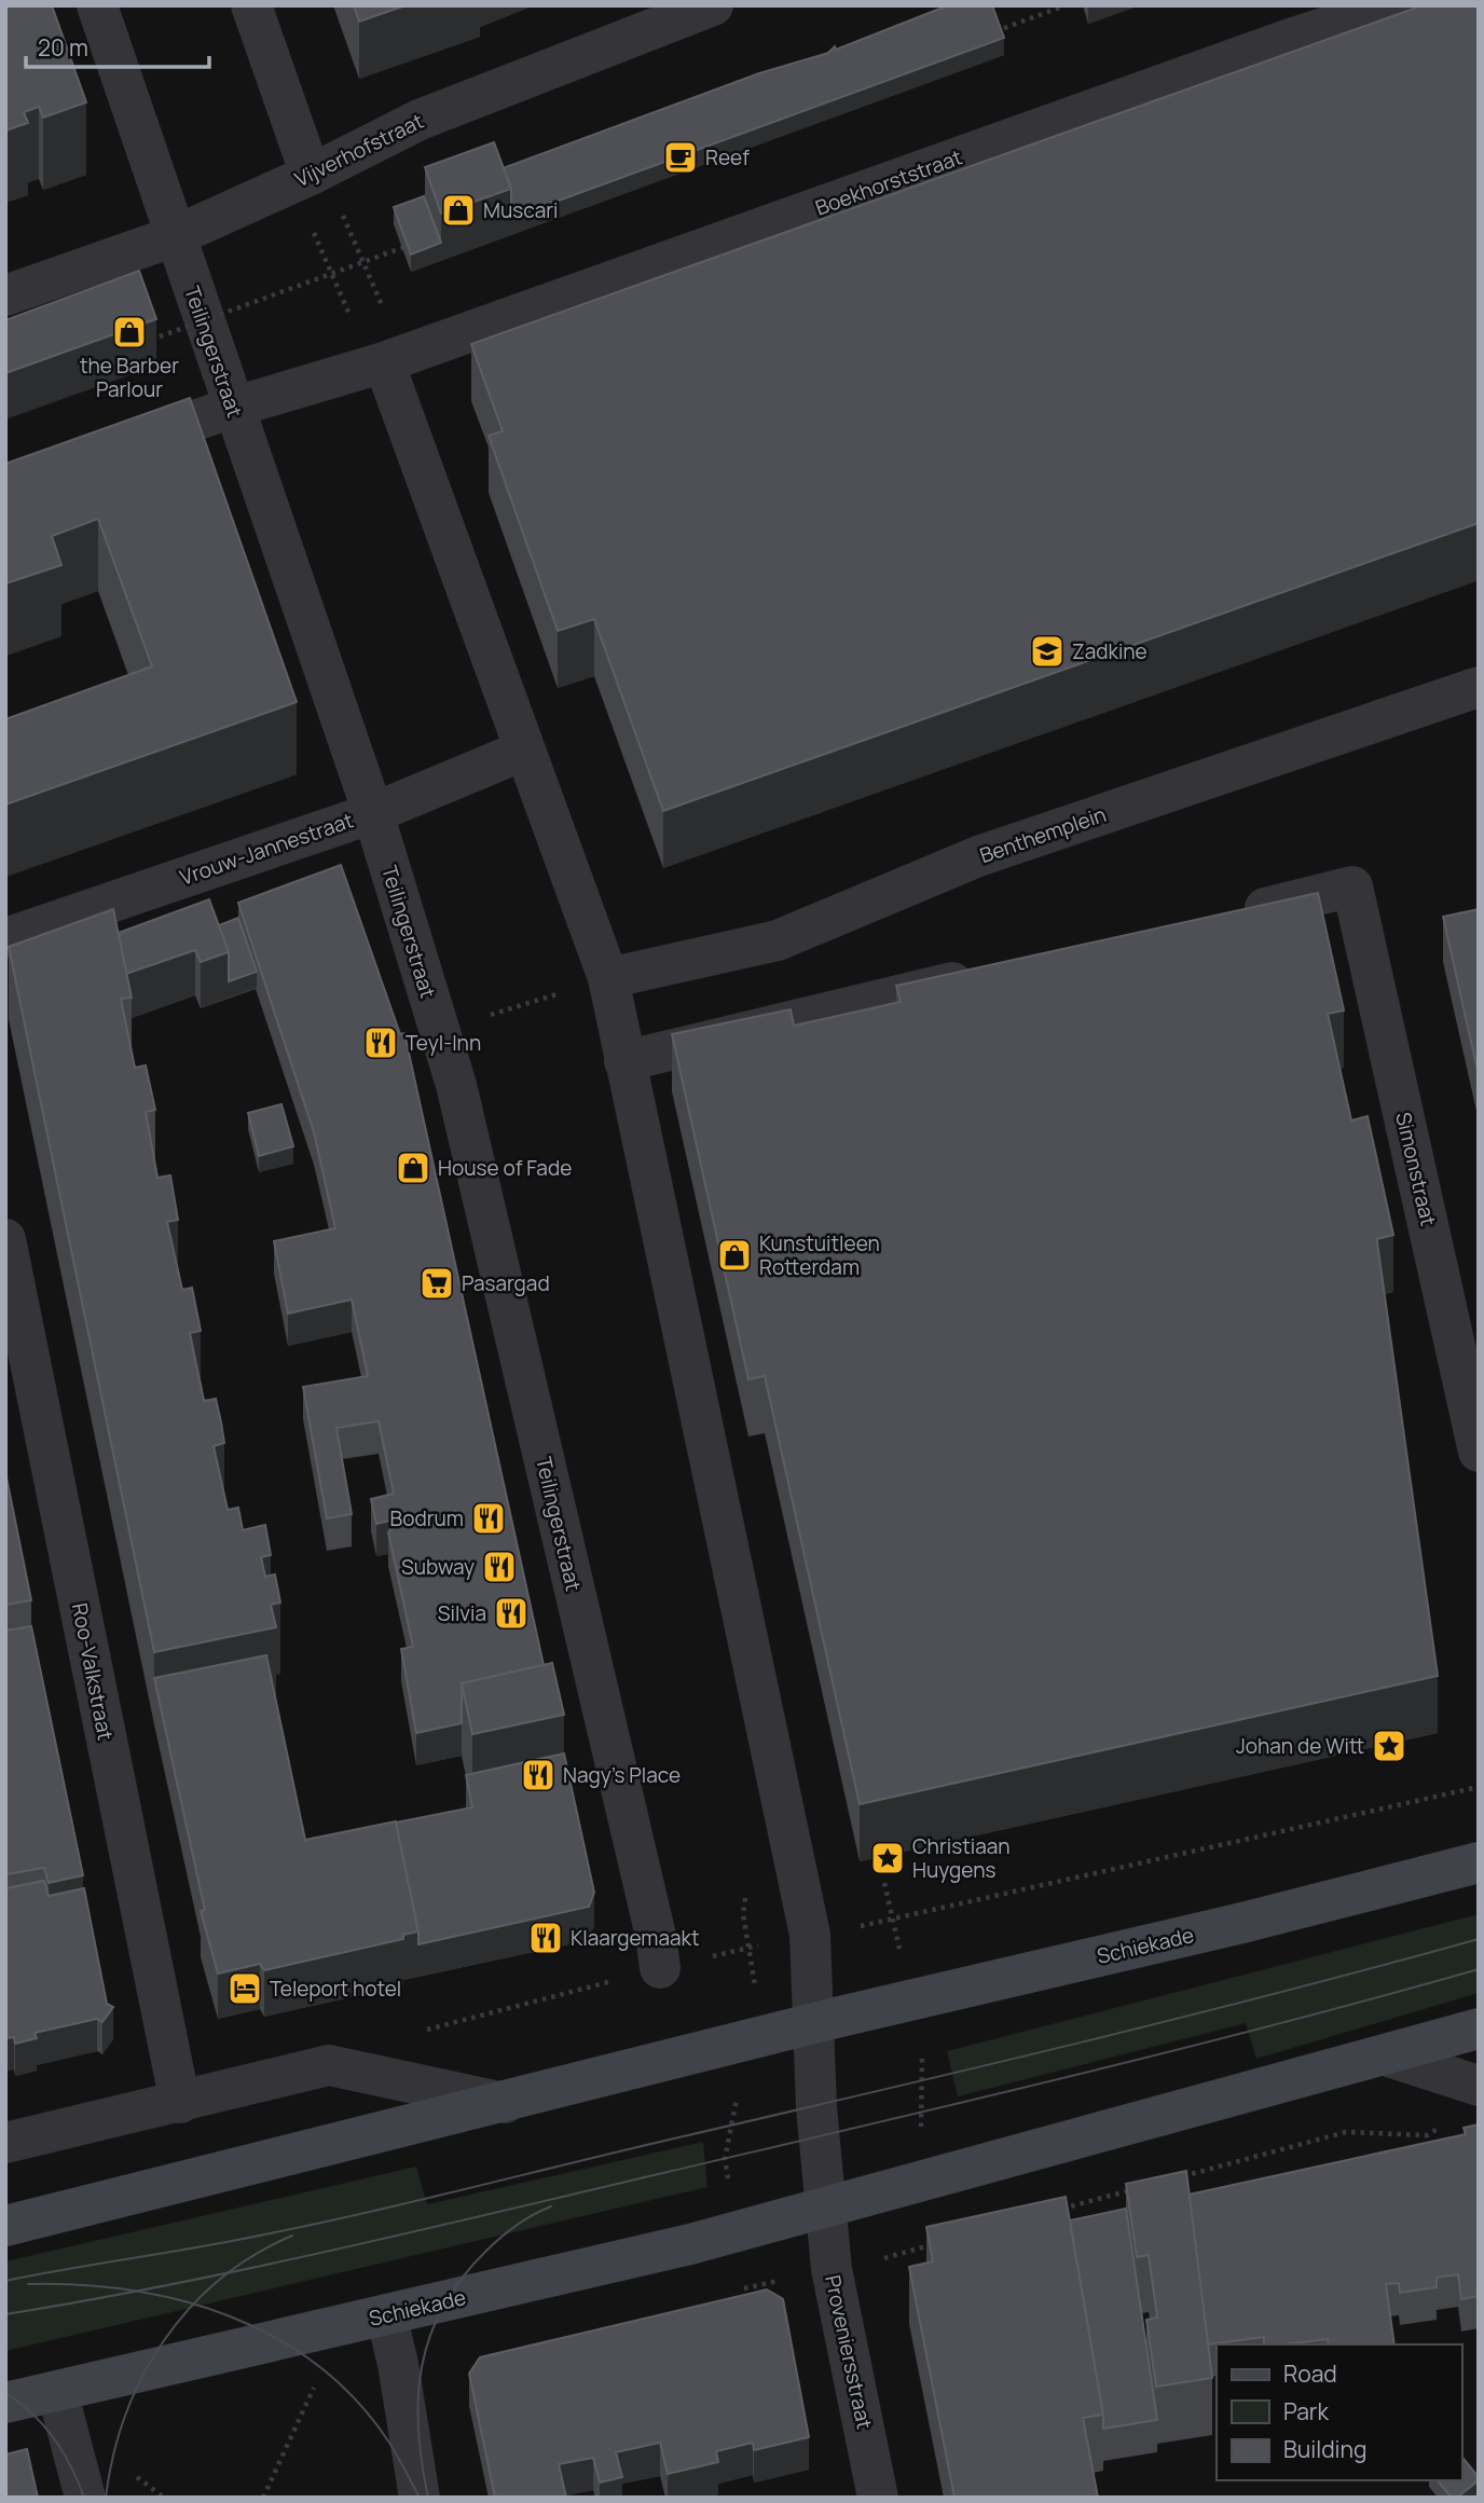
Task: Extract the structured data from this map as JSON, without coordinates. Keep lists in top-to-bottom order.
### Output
{
  "streets": {
    "main road": ["Schiekade"],
    "street": [
      "Vijverhofstraat",
      "Boekhorststraat",
      "Teilingerstraat",
      "Benthemplein",
      "Vrouw-Jannestraat",
      "Simonstraat",
      "Roo-Valkstraat",
      "Proveniersstraat"
    ]
  },
  "crossings": [
    ["Vijverhofstraat", "Teilingerstraat"],
    ["Boekhorststraat", "Teilingerstraat"],
    ["Teilingerstraat", "Vrouw-Jannestraat"],
    ["Roo-Valkstraat", "Schiekade"],
    ["Schiekade", "Proveniersstraat"]
  ],
  "places": {
    "cafe": ["Reef"],
    "shop": [
      "Muscari",
      "the Barber Parlour",
      "House of Fade",
      "Kunstuitleen Rotterdam"
    ],
    "school or university": ["Zadkine"],
    "restaurant": [
      "Teyl-Inn",
      "Bodrum",
      "Subway",
      "Silvia",
      "Nagy's Place",
      "Klaargemaakt"
    ],
    "supermarket": ["Pasargad"],
    "place": ["Johan de Witt", "Christiaan Huygens"],
    "hotel": ["Teleport hotel"]
  },
  "legend": ["Road", "Park", "Building"],
  "scale_bar": "20 m"
}
